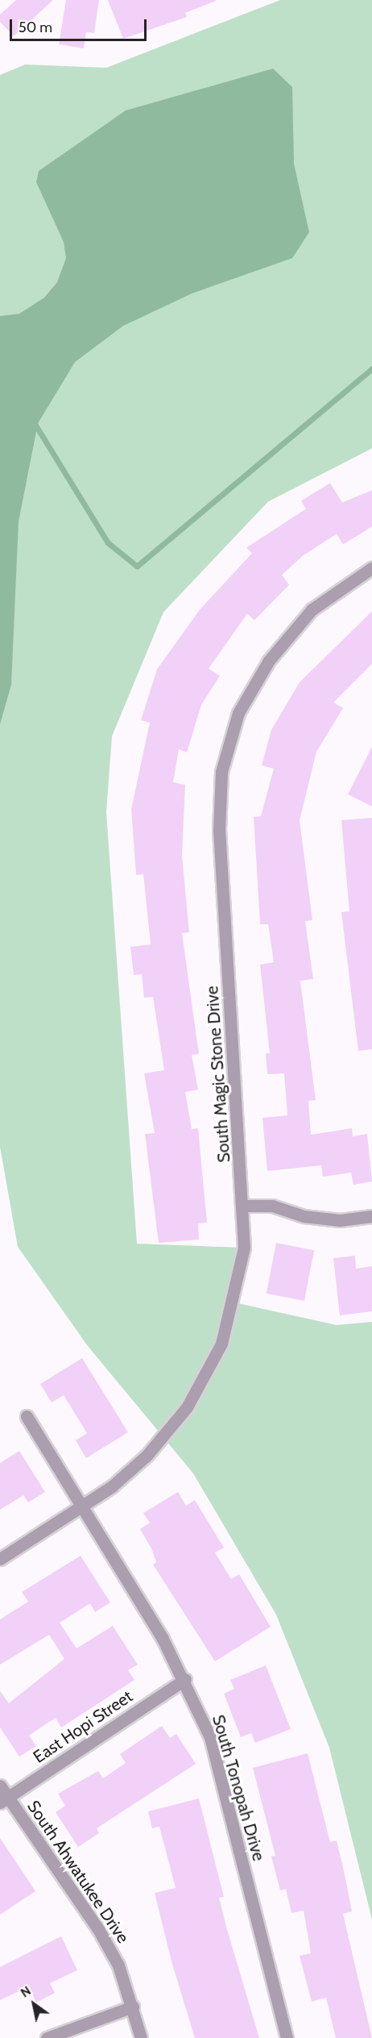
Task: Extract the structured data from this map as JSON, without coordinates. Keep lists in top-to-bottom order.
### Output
{
  "streets": {
    "street": [
      "South Magic Stone Drive",
      "East Hopi Street",
      "South Tonopah Drive",
      "South Ahwatukee Drive"
    ]
  },
  "crossings": [
    ["South Magic Stone Drive", "South Tonopah Drive"],
    ["East Hopi Street", "South Tonopah Drive"],
    ["East Hopi Street", "South Ahwatukee Drive"]
  ],
  "scale_bar": "50 m",
  "north": "top left"
}
